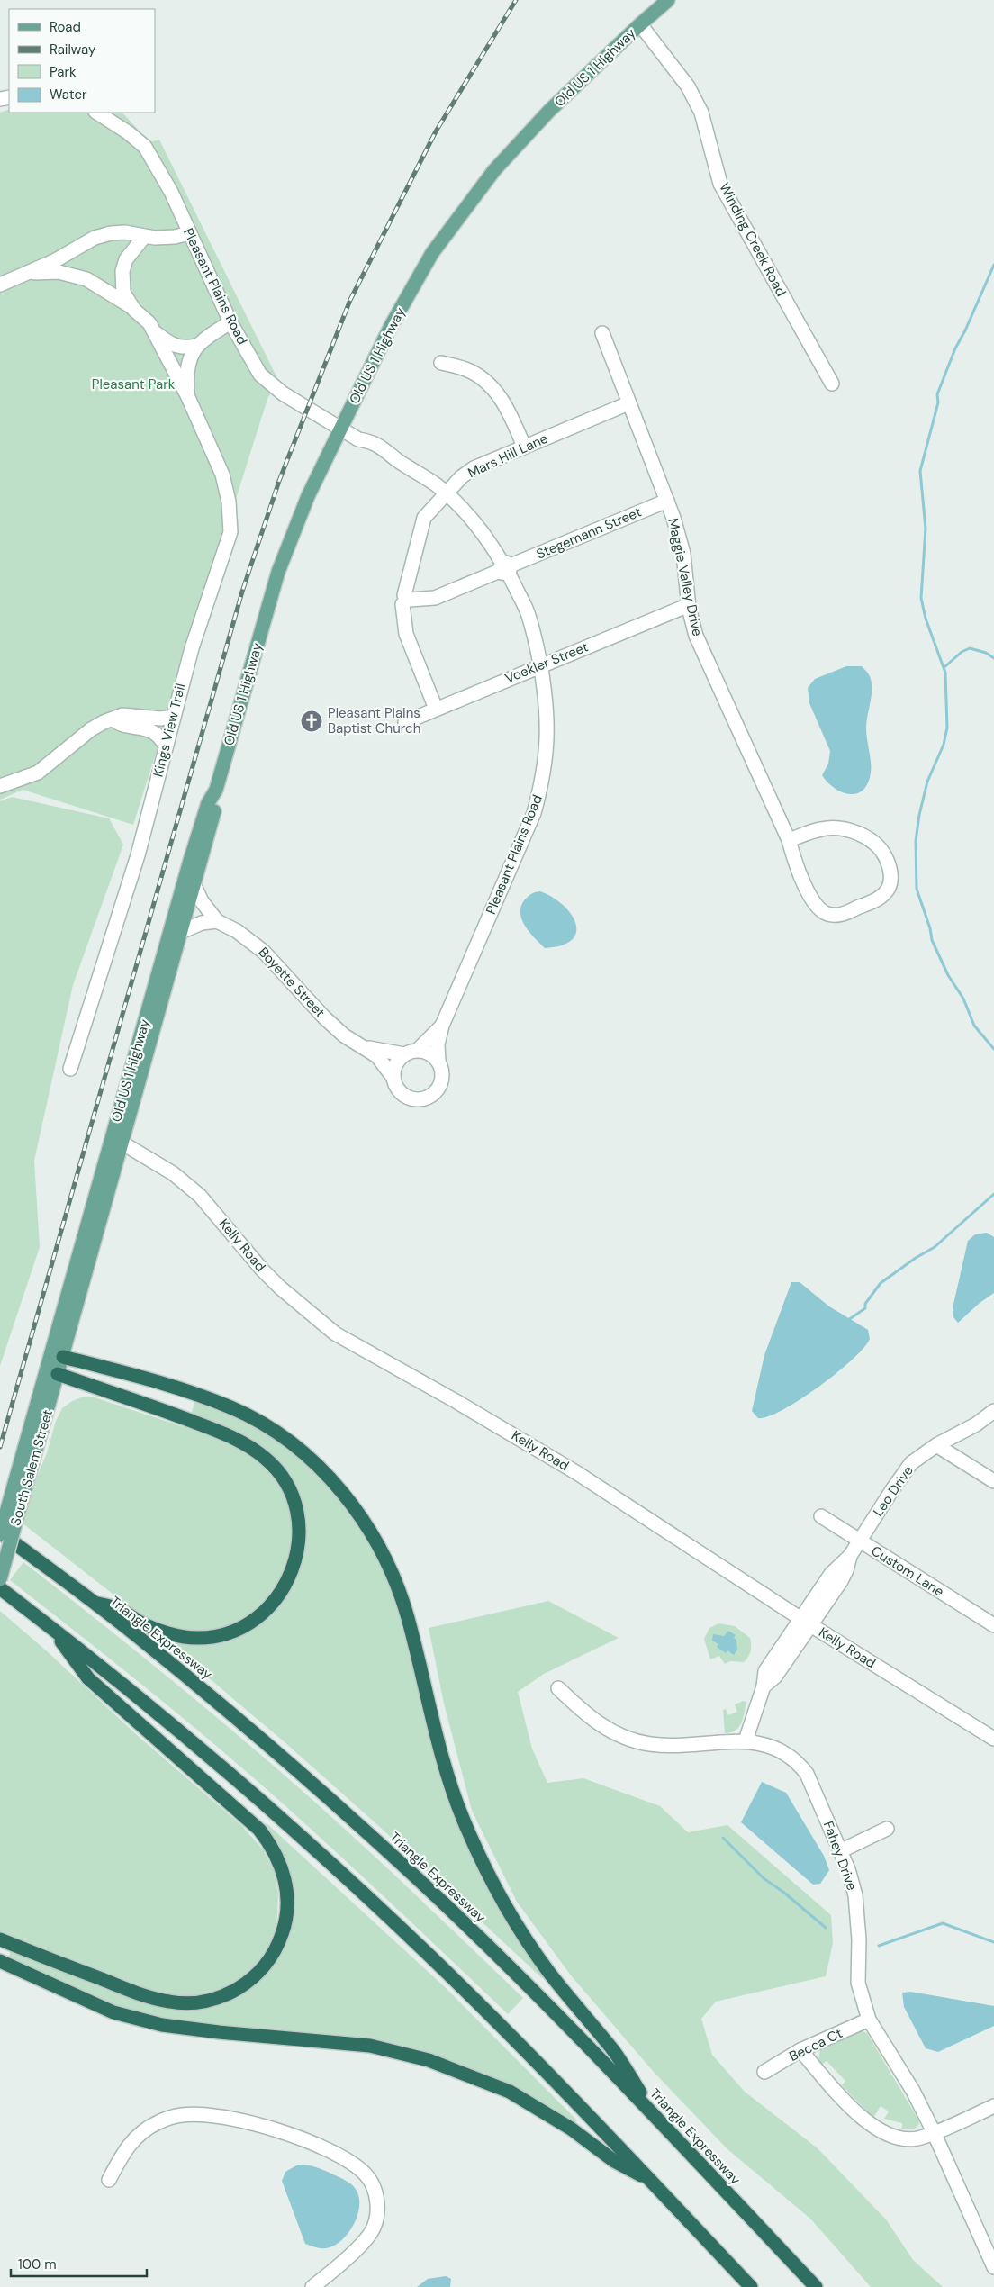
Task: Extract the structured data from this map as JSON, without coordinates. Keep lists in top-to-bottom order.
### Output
{
  "streets": {
    "highway": ["Triangle Expressway"],
    "main road": ["Old US 1 Highway", "South Salem Street"],
    "street": [
      "Winding Creek Road",
      "Pleasant Plains Road",
      "Mars Hill Lane",
      "Stegemann Street",
      "Maggie Valley Drive",
      "Voekler Street",
      "Kings View Trail",
      "Boyette Street",
      "Kelly Road",
      "Leo Drive",
      "Custom Lane",
      "Fahey Drive",
      "Becca Ct"
    ]
  },
  "crossings": [
    ["Old US 1 Highway", "Winding Creek Road"],
    ["Old US 1 Highway", "Pleasant Plains Road"],
    ["Old US 1 Highway", "Boyette Street"],
    ["Old US 1 Highway", "Kelly Road"],
    ["Old US 1 Highway", "South Salem Street"],
    ["Pleasant Plains Road", "Mars Hill Lane"],
    ["Pleasant Plains Road", "Stegemann Street"],
    ["Pleasant Plains Road", "Voekler Street"],
    ["Pleasant Plains Road", "Kings View Trail"],
    ["Pleasant Plains Road", "Boyette Street"],
    ["Mars Hill Lane", "Stegemann Street"],
    ["Mars Hill Lane", "Maggie Valley Drive"],
    ["Mars Hill Lane", "Voekler Street"],
    ["Stegemann Street", "Maggie Valley Drive"],
    ["Maggie Valley Drive", "Voekler Street"],
    ["Kelly Road", "Leo Drive"],
    ["South Salem Street", "Triangle Expressway"],
    ["Leo Drive", "Custom Lane"],
    ["Leo Drive", "Fahey Drive"],
    ["Fahey Drive", "Becca Ct"]
  ],
  "parks": ["Pleasant Park"],
  "places": {
    "church": ["Pleasant Plains Baptist Church"]
  },
  "legend": [
    "Road",
    "Railway",
    "Park",
    "Water"
  ],
  "scale_bar": "100 m"
}
